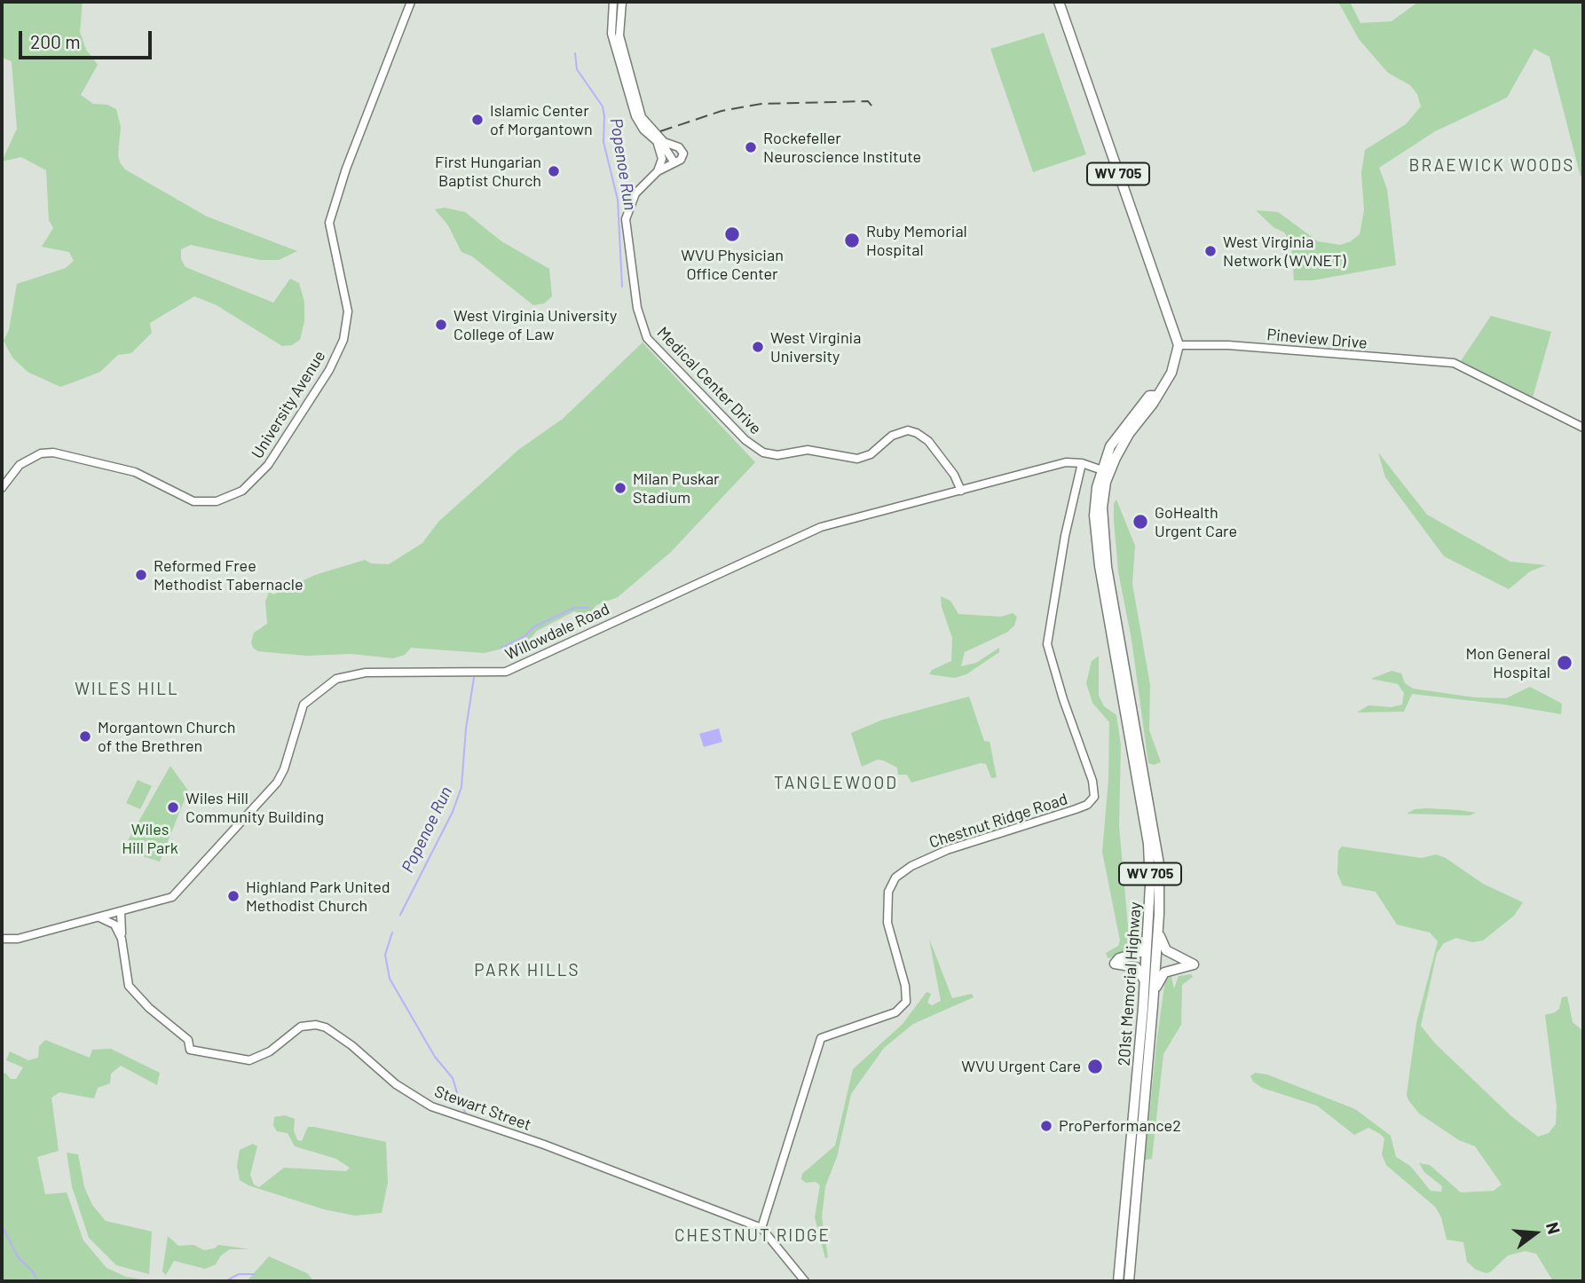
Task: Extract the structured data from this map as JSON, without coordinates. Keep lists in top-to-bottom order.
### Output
{
  "streets": {
    "main road": ["WV 705", "201st Memorial Highway"],
    "street": [
      "Pineview Drive",
      "Medical Center Drive",
      "University Avenue",
      "Willowdale Road",
      "Chestnut Ridge Road",
      "Stewart Street"
    ]
  },
  "crossings": [
    ["WV 705", "Pineview Drive"],
    ["WV 705", "201st Memorial Highway"],
    ["Medical Center Drive", "Willowdale Road"],
    ["Willowdale Road", "Chestnut Ridge Road"],
    ["Willowdale Road", "Stewart Street"],
    ["Chestnut Ridge Road", "Stewart Street"]
  ],
  "districts": [
    "BRAEWICK WOODS",
    "WILES HILL",
    "TANGLEWOOD",
    "PARK HILLS",
    "CHESTNUT RIDGE"
  ],
  "water": ["Popenoe Run"],
  "parks": ["Wiles Hill Park"],
  "places": [
    "Islamic Center of Morgantown",
    "Rockefeller Neuroscience Institute",
    "First Hungarian Baptist Church",
    "WVU Physician Office Center",
    "Ruby Memorial Hospital",
    "West Virginia Network (WVNET)",
    "West Virginia University College of Law",
    "West Virginia University",
    "Milan Puskar Stadium",
    "GoHealth Urgent Care",
    "Reformed Free Methodist Tabernacle",
    "Mon General Hospital",
    "Morgantown Church of the Brethren",
    "Wiles Hill Community Building",
    "Highland Park United Methodist Church",
    "WVU Urgent Care",
    "ProPerformance2"
  ],
  "scale_bar": "200 m",
  "north": "right"
}
